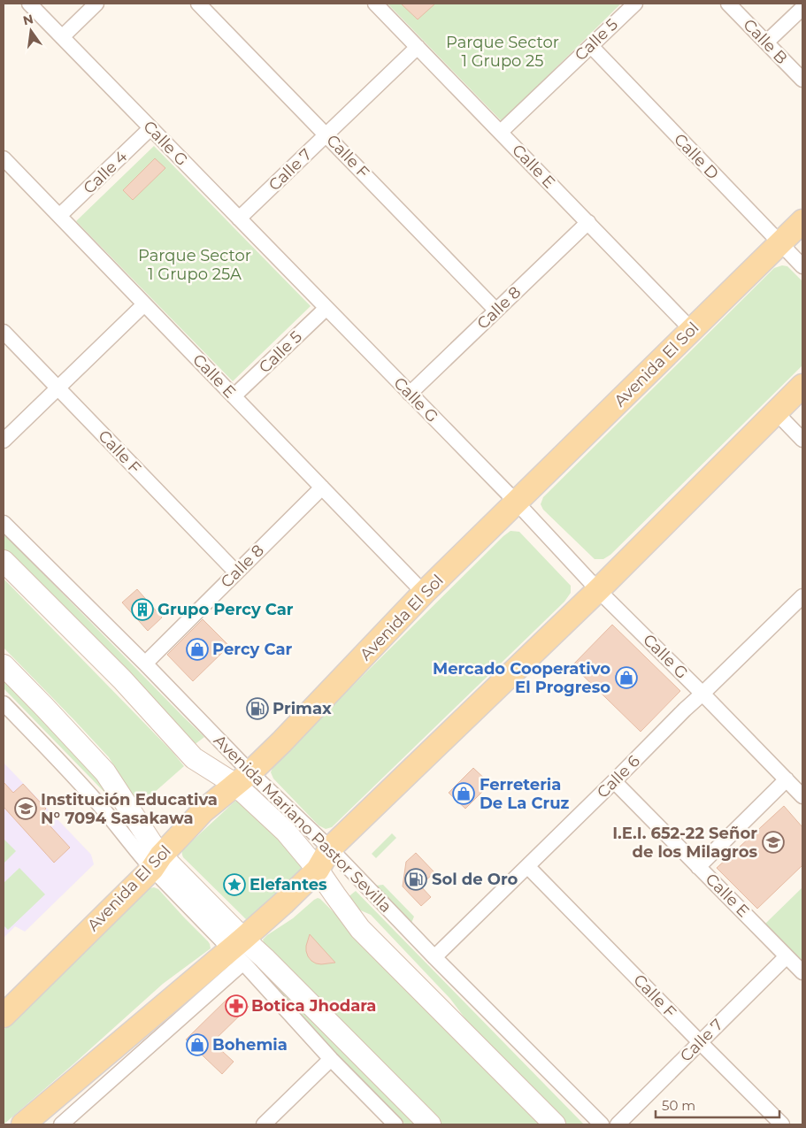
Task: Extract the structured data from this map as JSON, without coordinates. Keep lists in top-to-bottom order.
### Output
{
  "streets": {
    "main road": ["Avenida El Sol", "Avenida Mariano Pastor Sevilla"],
    "street": [
      "Calle 5",
      "Calle B",
      "Calle G",
      "Calle F",
      "Calle D",
      "Calle E",
      "Calle 7",
      "Calle 4",
      "Calle 8",
      "Calle 6"
    ]
  },
  "crossings": [
    ["Calle 5", "Calle G"],
    ["Calle 5", "Calle D"],
    ["Calle 5", "Calle E"],
    ["Calle G", "Calle 7"],
    ["Calle G", "Calle 4"],
    ["Calle G", "Calle 8"],
    ["Calle G", "Avenida El Sol"],
    ["Calle G", "Calle 6"],
    ["Calle F", "Calle 7"],
    ["Calle F", "Calle 8"],
    ["Calle F", "Calle 6"],
    ["Calle D", "Avenida El Sol"],
    ["Calle E", "Calle 7"],
    ["Calle E", "Calle 4"],
    ["Calle E", "Calle 8"],
    ["Calle E", "Avenida El Sol"],
    ["Calle E", "Calle 6"],
    ["Calle 8", "Avenida Mariano Pastor Sevilla"],
    ["Avenida El Sol", "Avenida Mariano Pastor Sevilla"],
    ["Calle 6", "Avenida Mariano Pastor Sevilla"]
  ],
  "parks": ["Parque Sector 1 Grupo 25", "Parque Sector 1 Grupo 25A"],
  "places": {
    "building": ["Grupo Percy Car"],
    "shop": [
      "Percy Car",
      "Mercado Cooperativo El Progreso",
      "Ferreteria De La Cruz",
      "Bohemia"
    ],
    "fuel station": ["Primax", "Sol de Oro"],
    "school or university": ["Institución Educativa N° 7094 Sasakawa", "I.E.I. 652-22 Señor de los Milagros"],
    "place": ["Elefantes"],
    "pharmacy": ["Botica Jhodara"]
  },
  "scale_bar": "50 m",
  "north": "top"
}
